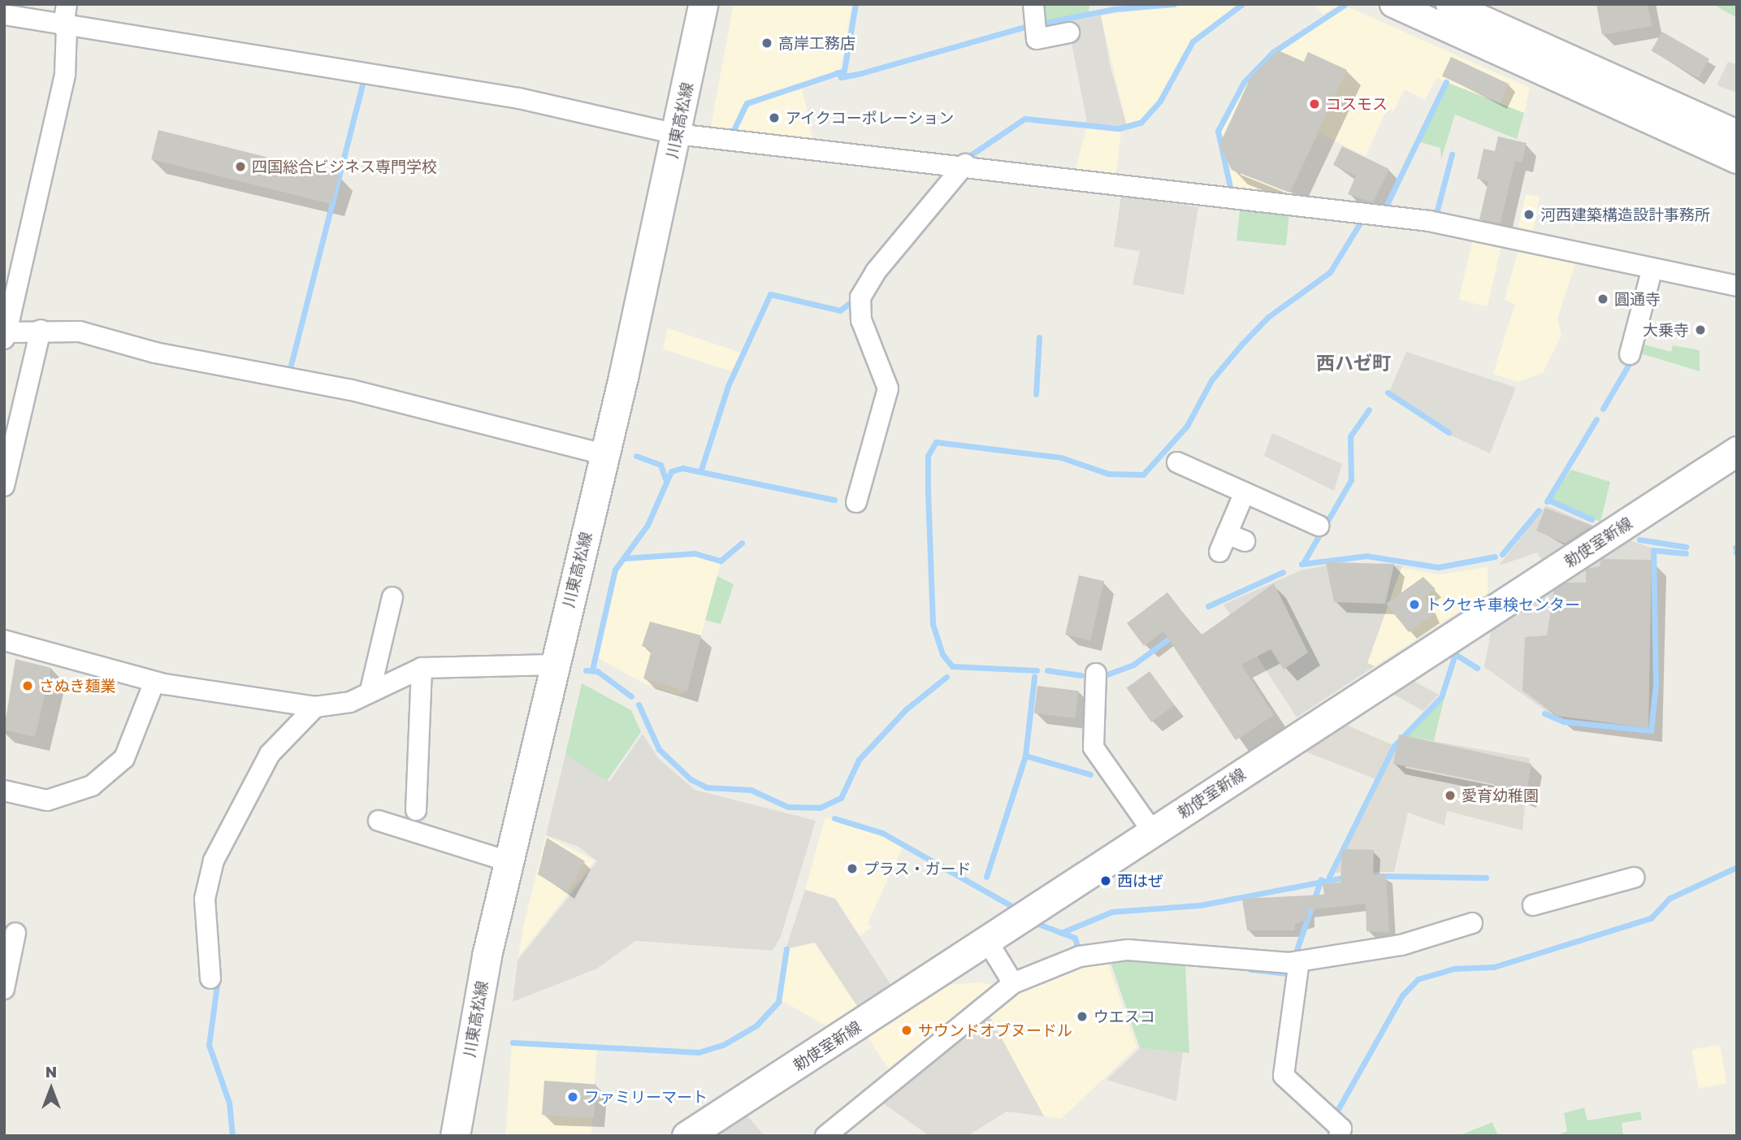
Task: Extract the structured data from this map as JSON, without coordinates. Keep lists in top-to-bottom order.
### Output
{
  "streets": {
    "main road": ["川東高松線", "勅使室新線"]
  },
  "districts": ["西ハゼ町"],
  "places": [
    "高岸工務店",
    "コスモス",
    "アイクコーポレーション",
    "四国総合ビジネス専門学校",
    "河西建築構造設計事務所",
    "圓通寺",
    "大乗寺",
    "トクセキ車検センター",
    "さぬき麺業",
    "愛育幼稚園",
    "プラス・ガード",
    "西はぜ",
    "ウエスコ",
    "サウンドオブヌードル",
    "ファミリーマート"
  ],
  "north": "top"
}
